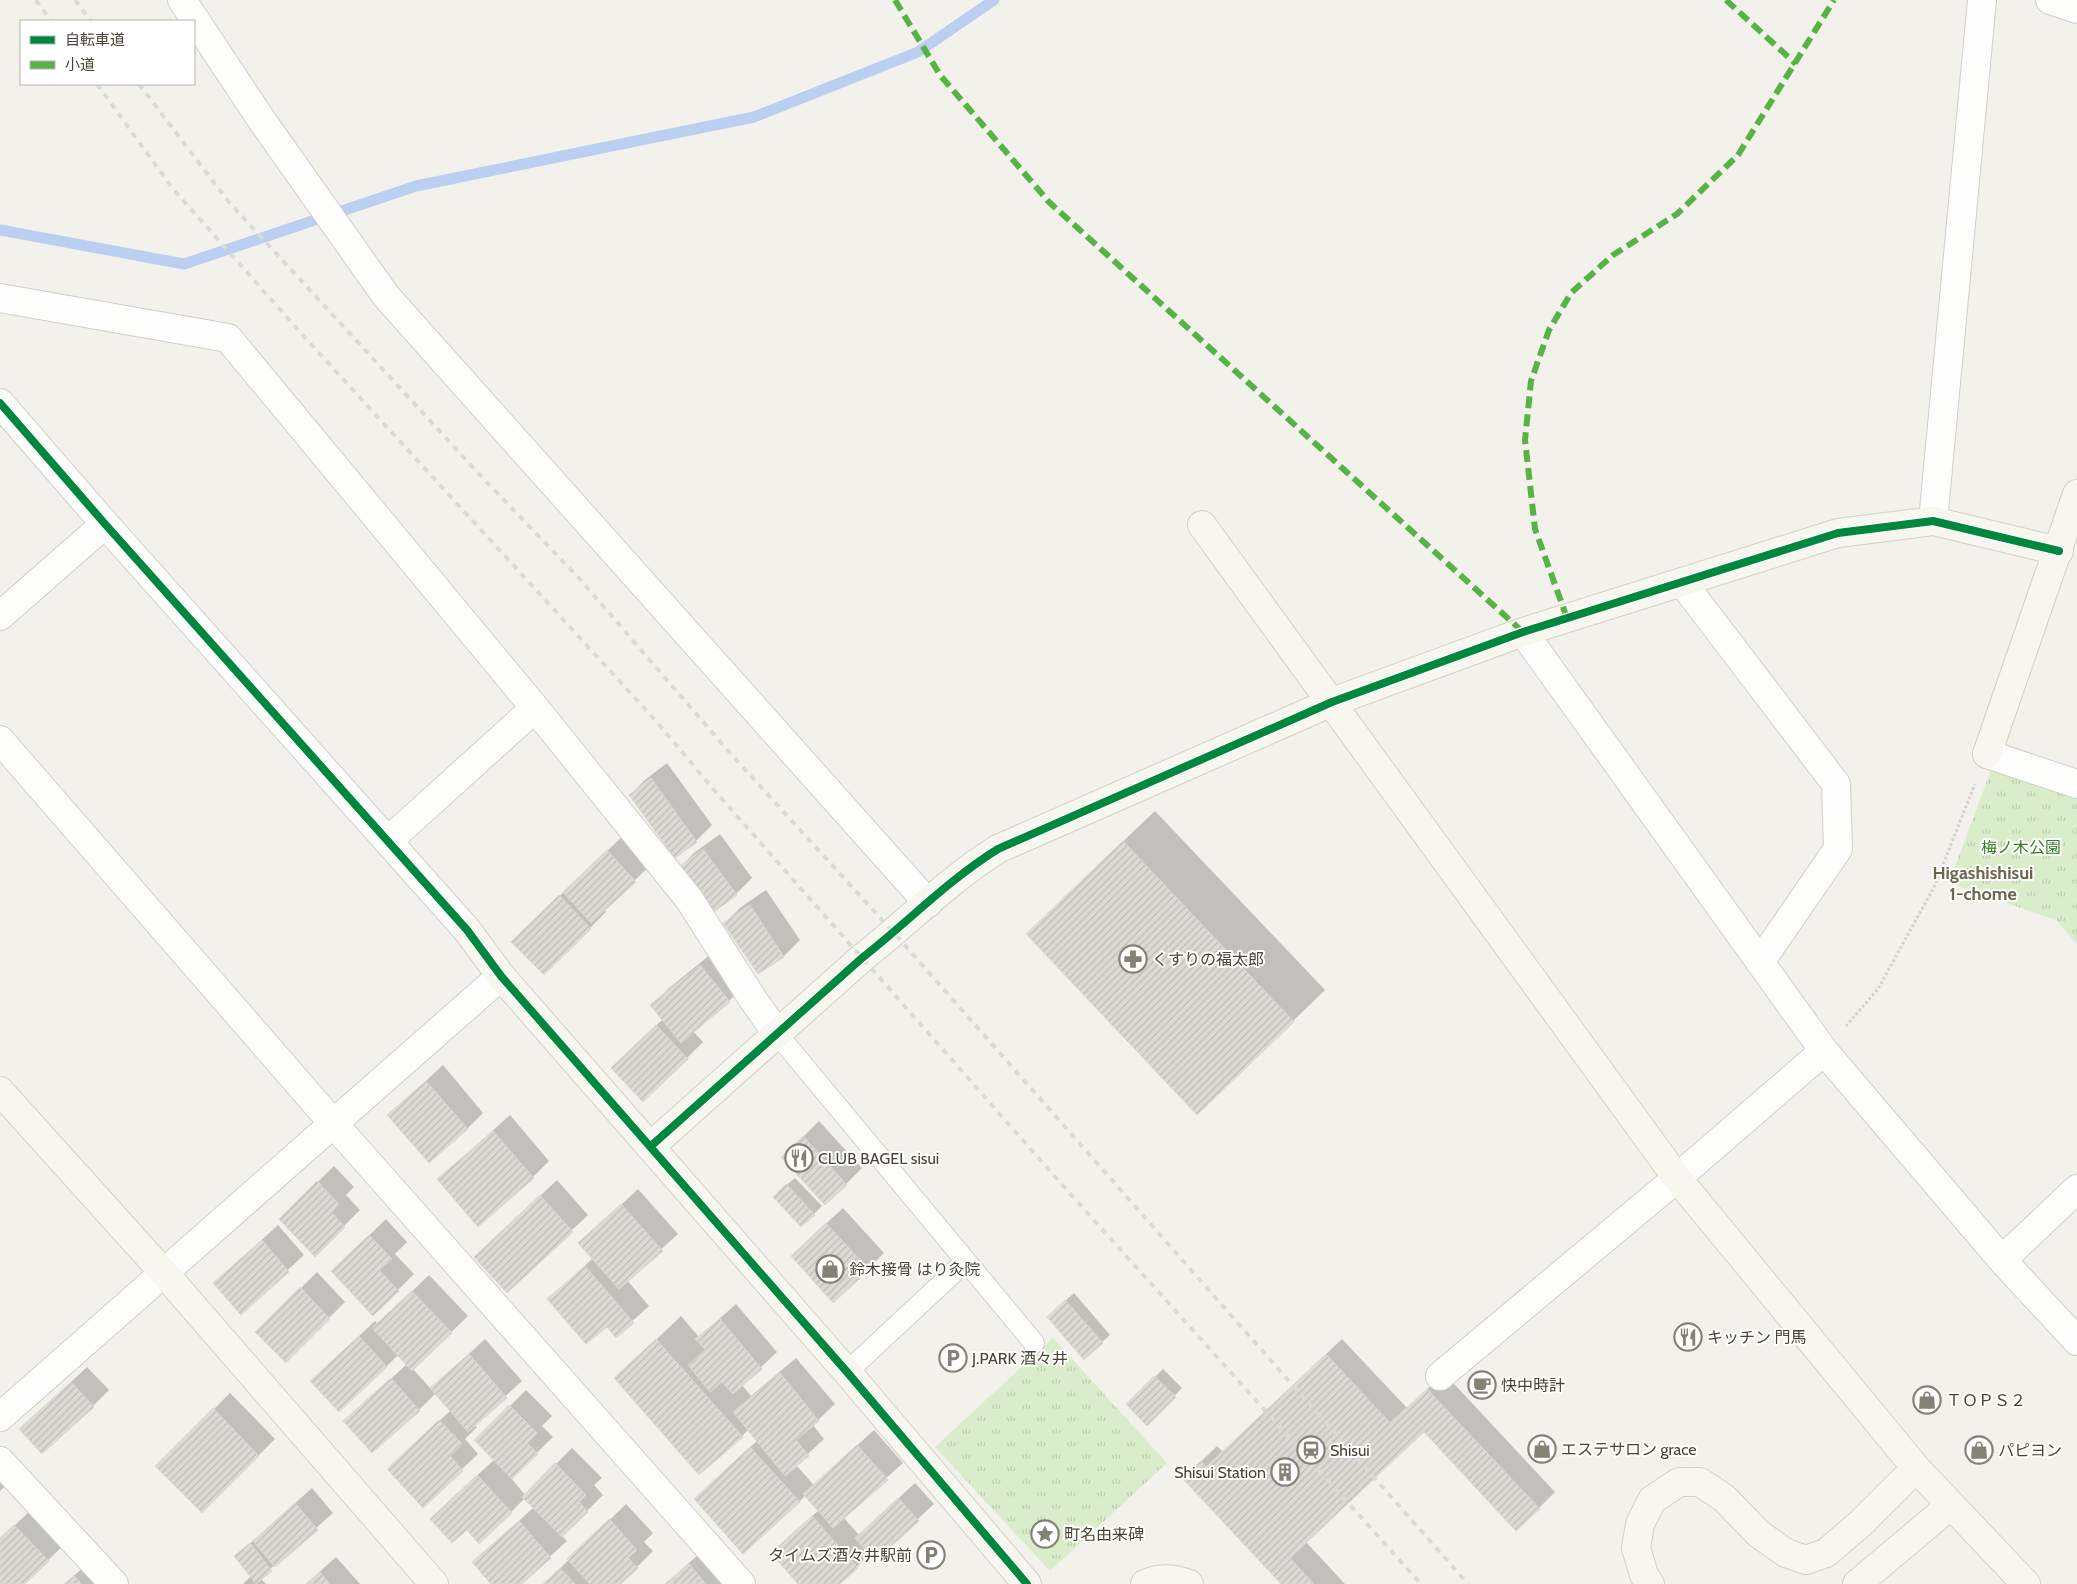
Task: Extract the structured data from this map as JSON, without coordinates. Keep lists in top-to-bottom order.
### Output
{
  "districts": ["Higashishisui 1-chome"],
  "parks": ["梅ノ木公園"],
  "places": {
    "pharmacy": ["くすりの福太郎"],
    "restaurant": ["CLUB BAGEL sisui", "キッチン 門馬"],
    "shop": [
      "鈴木接骨 はり灸院",
      "ＴＯＰＳ２",
      "エステサロン grace",
      "パピヨン"
    ],
    "parking": ["J.PARK 酒々井", "タイムズ酒々井駅前"],
    "cafe": ["快中時計"],
    "station": ["Shisui"],
    "building": ["Shisui Station"],
    "place": ["町名由来碑"]
  },
  "legend": ["自転車道", "小道"]
}
